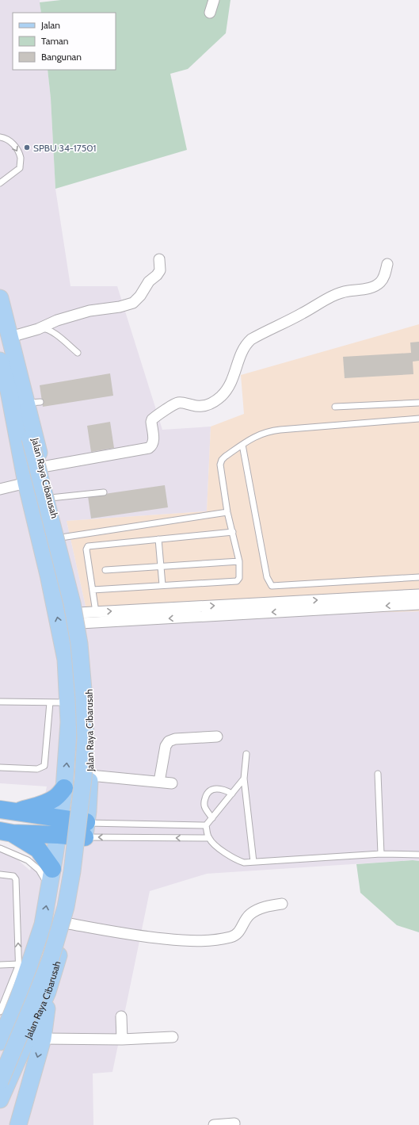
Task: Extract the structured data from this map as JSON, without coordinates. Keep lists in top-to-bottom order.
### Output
{
  "streets": {
    "main road": ["Jalan Raya Cibarusah"]
  },
  "places": ["SPBU 34-17501"],
  "legend": ["Jalan", "Taman", "Bangunan"]
}
